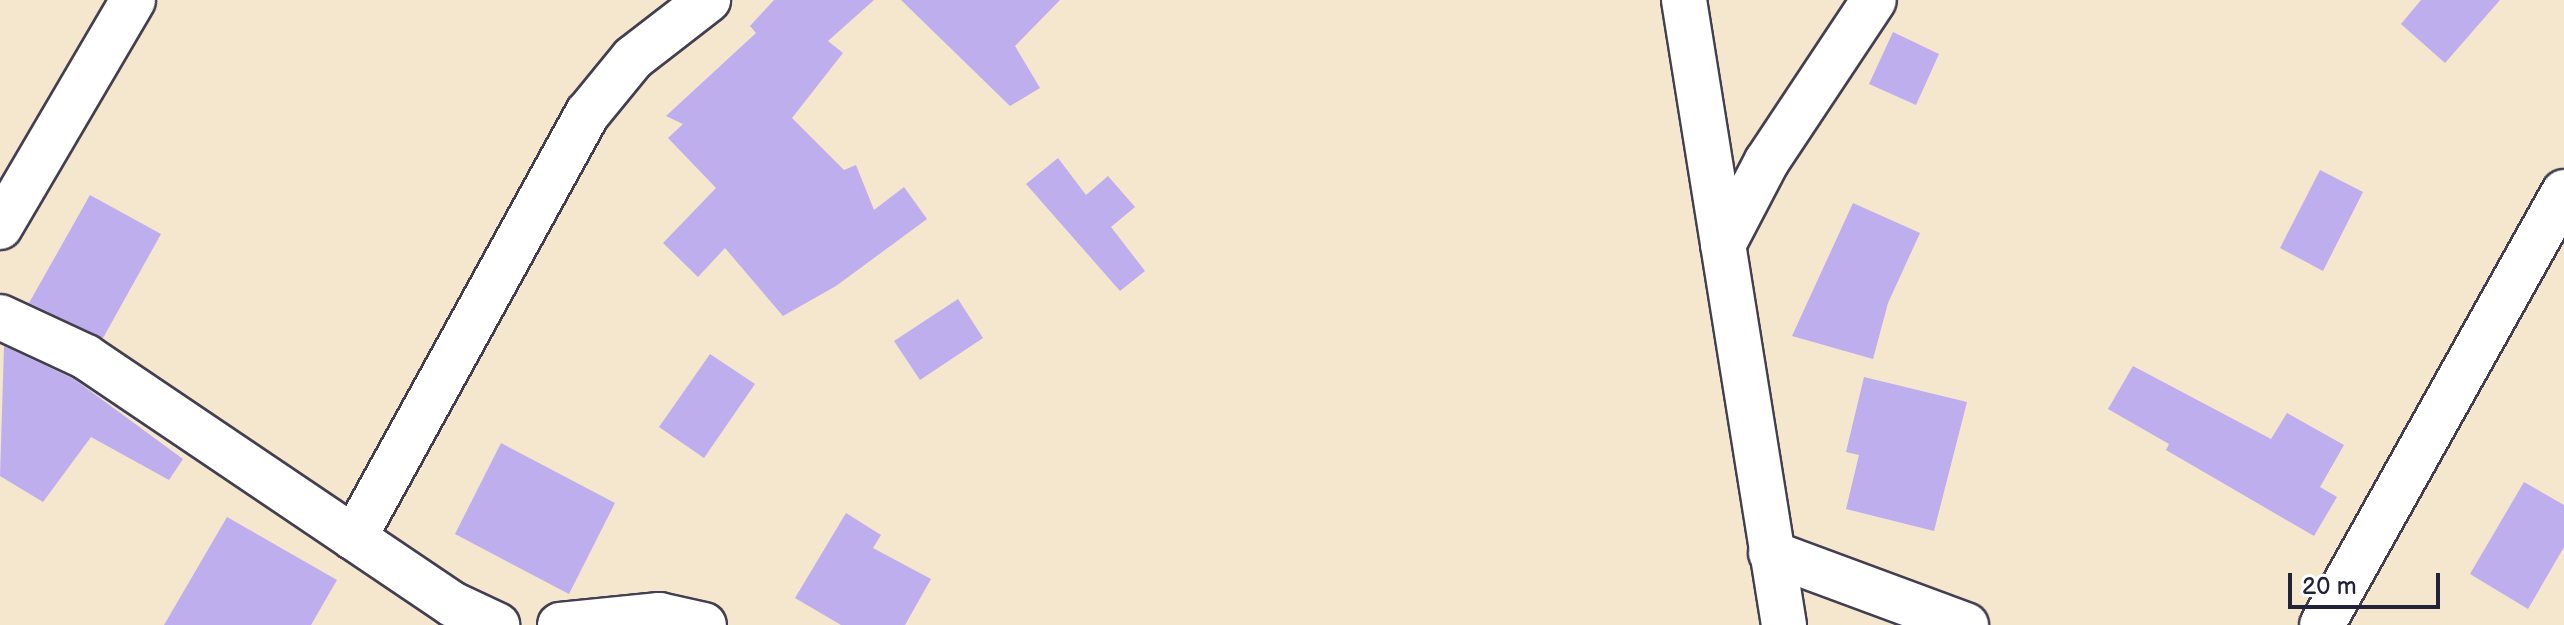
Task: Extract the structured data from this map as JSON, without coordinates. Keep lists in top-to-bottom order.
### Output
{
  "scale_bar": "20 m"
}
